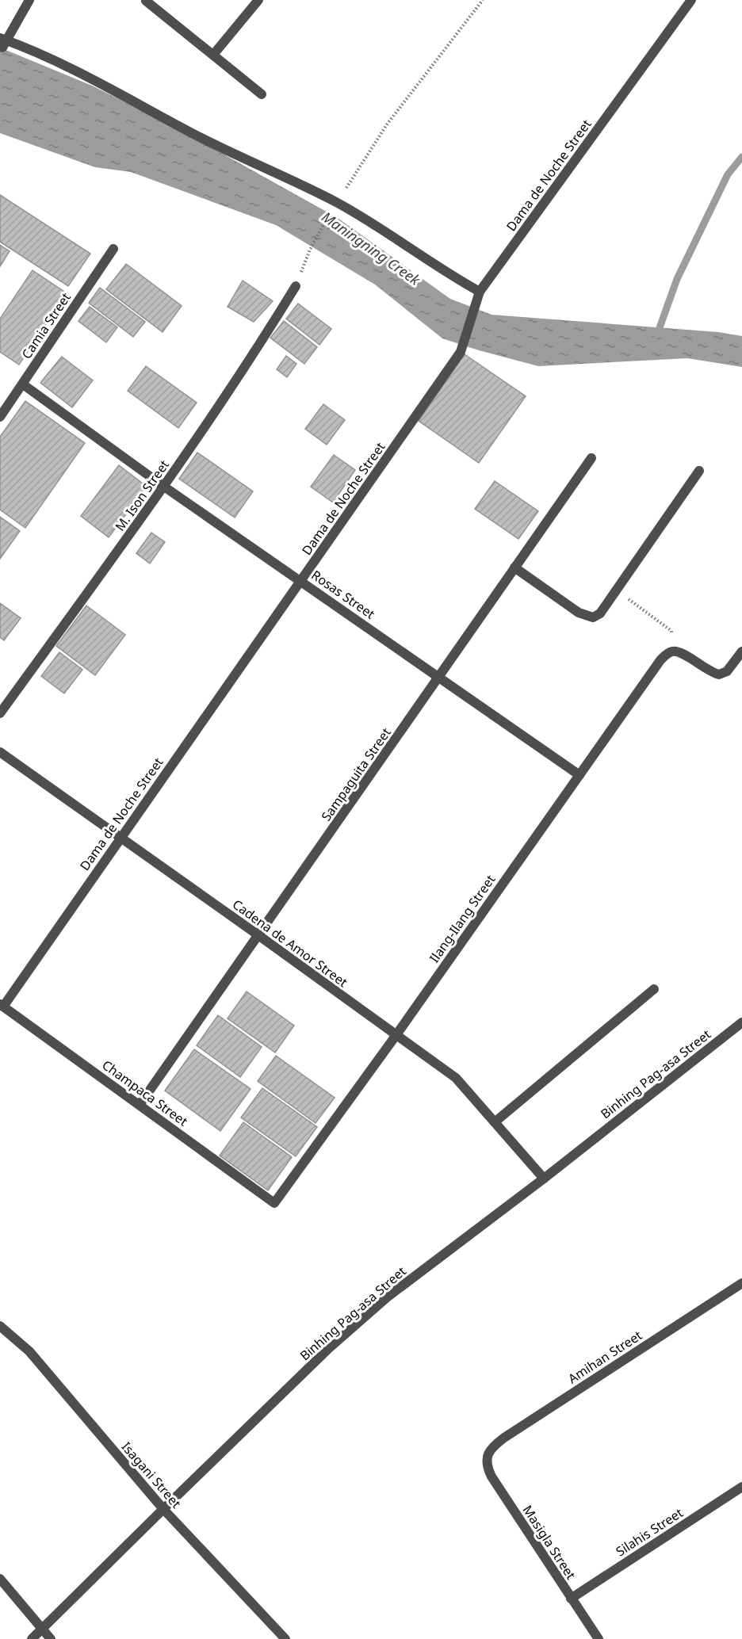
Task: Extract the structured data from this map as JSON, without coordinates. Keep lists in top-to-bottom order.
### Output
{
  "streets": {
    "street": [
      "Dama de Noche Street",
      "Camia Street",
      "M. Ison Street",
      "Rosas Street",
      "Sampaguita Street",
      "Ilang-Ilang Street",
      "Cadena de Amor Street",
      "Binhing Pag-asa Street",
      "Champaca Street",
      "Amihan Street",
      "Isagani Street",
      "Silahis Street",
      "Masigla Street"
    ]
  },
  "crossings": [
    ["Dama de Noche Street", "Rosas Street"],
    ["Dama de Noche Street", "Cadena de Amor Street"],
    ["Dama de Noche Street", "Champaca Street"],
    ["Camia Street", "Rosas Street"],
    ["M. Ison Street", "Rosas Street"],
    ["Rosas Street", "Sampaguita Street"],
    ["Rosas Street", "Ilang-Ilang Street"],
    ["Sampaguita Street", "Cadena de Amor Street"],
    ["Sampaguita Street", "Champaca Street"],
    ["Ilang-Ilang Street", "Cadena de Amor Street"],
    ["Ilang-Ilang Street", "Champaca Street"],
    ["Cadena de Amor Street", "Binhing Pag-asa Street"],
    ["Binhing Pag-asa Street", "Isagani Street"],
    ["Amihan Street", "Masigla Street"],
    ["Silahis Street", "Masigla Street"]
  ],
  "water": ["Maningning Creek"]
}
